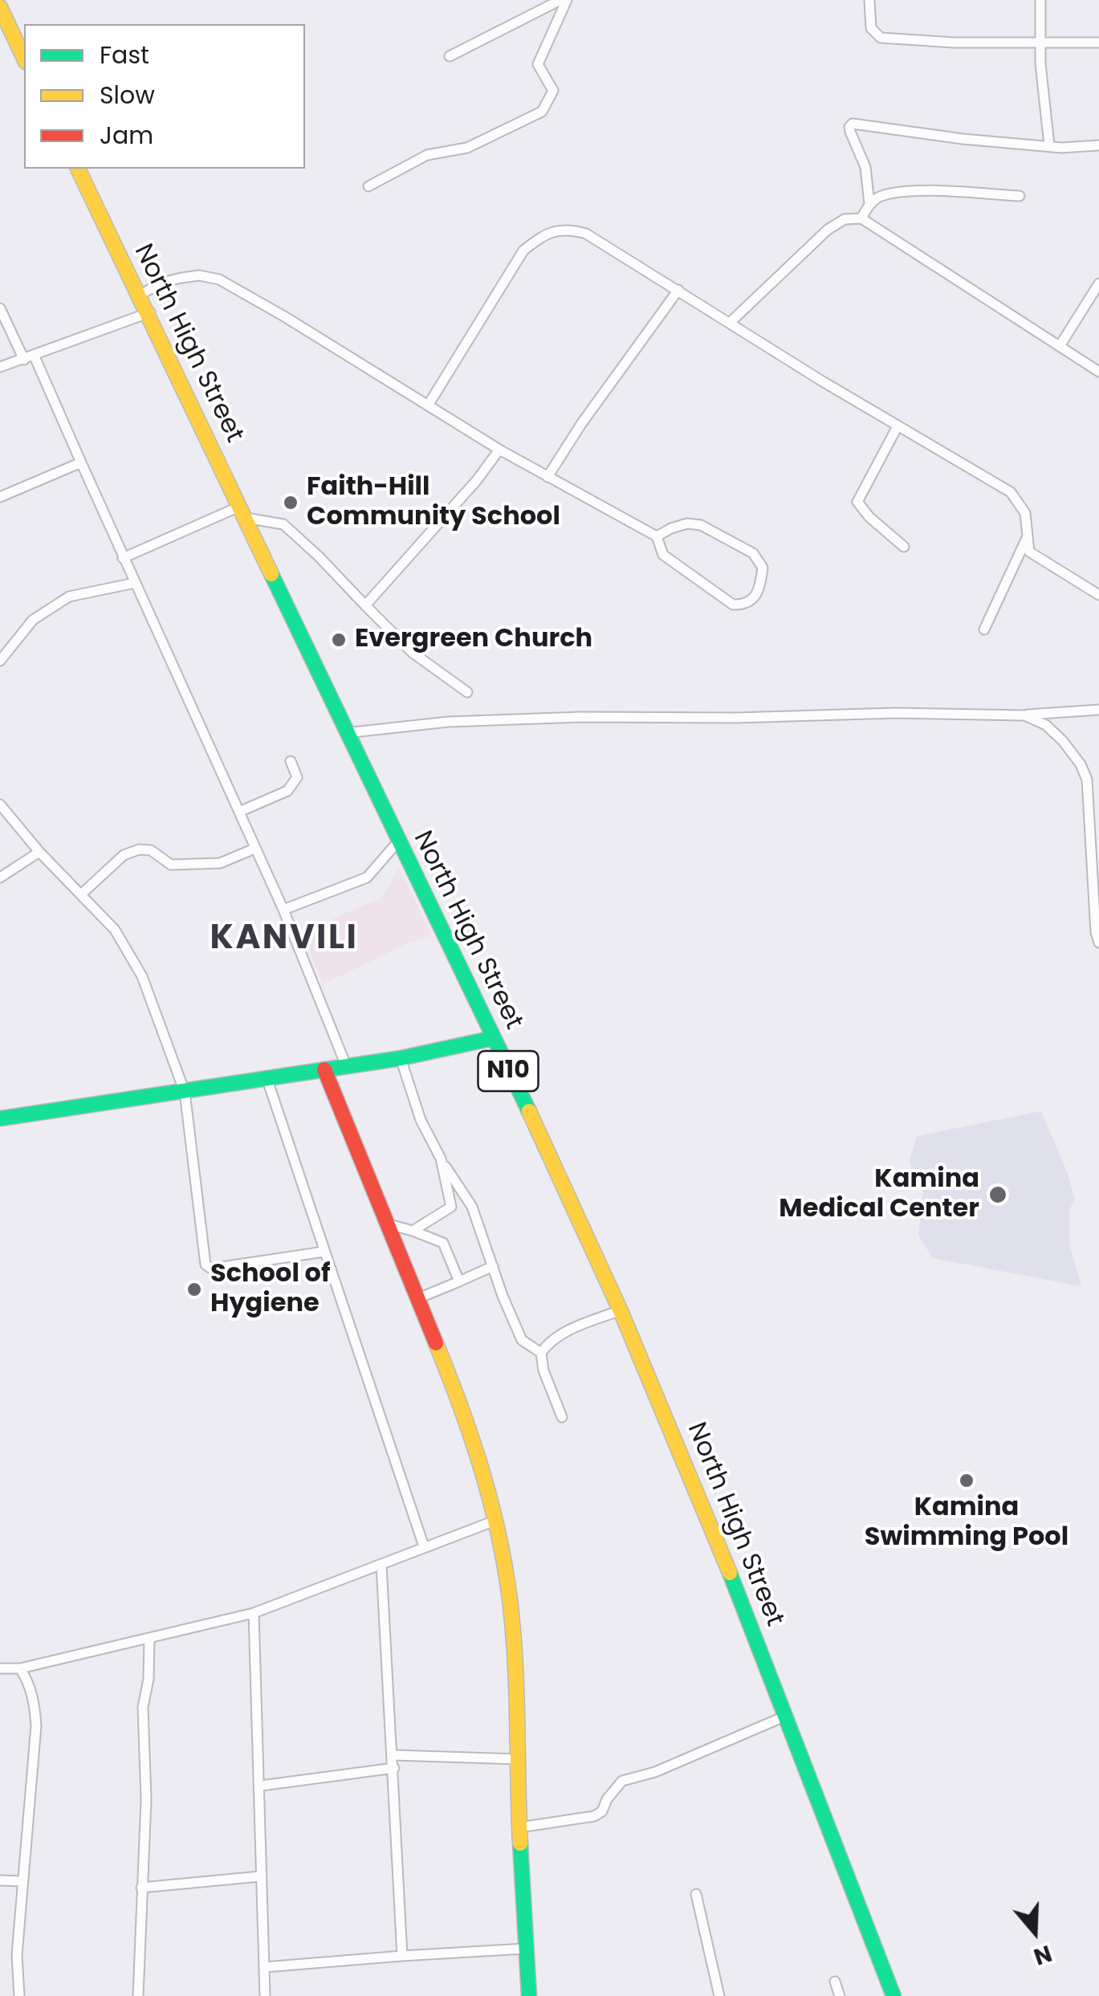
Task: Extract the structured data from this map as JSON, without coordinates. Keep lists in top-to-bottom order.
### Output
{
  "streets": {
    "main road": ["North High Street", "N10"]
  },
  "districts": ["KANVILI"],
  "places": [
    "Faith-Hill Community School",
    "Evergreen Church",
    "Kamina Medical Center",
    "School of Hygiene",
    "Kamina Swimming Pool"
  ],
  "legend": ["Fast", "Slow", "Jam"],
  "north": "bottom"
}
